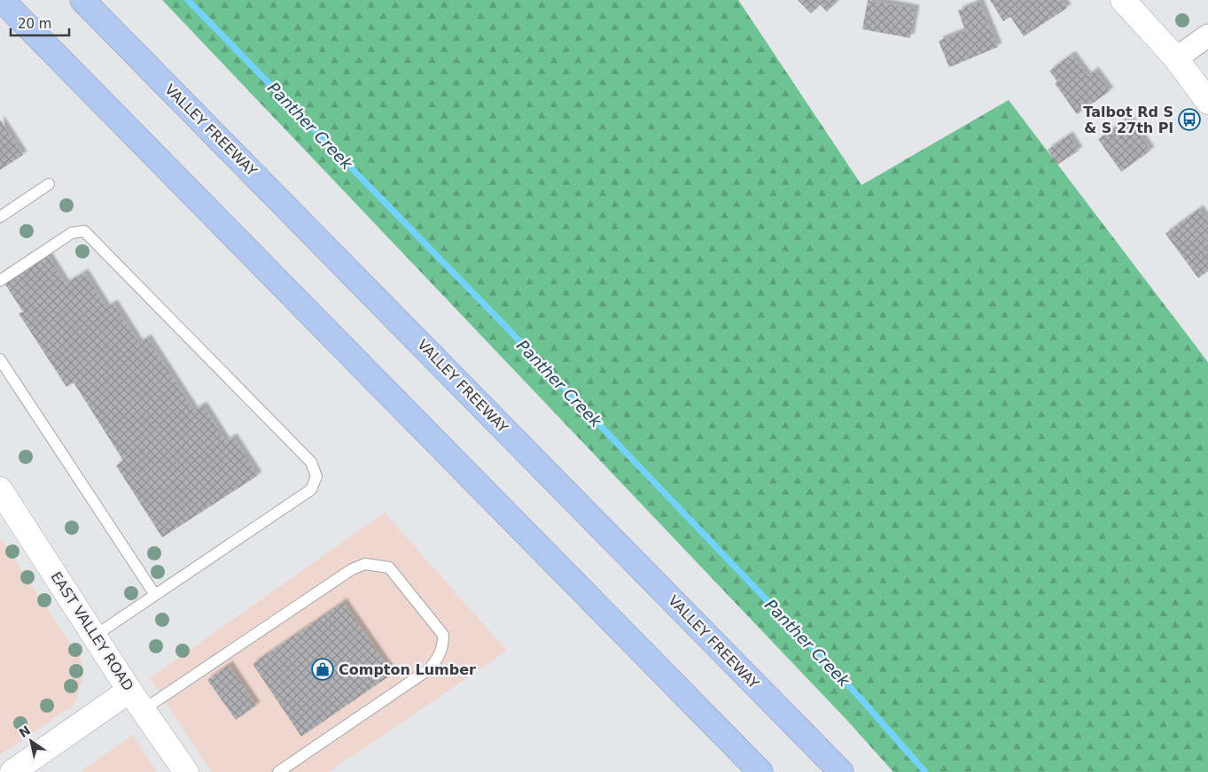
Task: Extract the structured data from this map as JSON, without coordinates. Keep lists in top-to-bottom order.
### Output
{
  "streets": {
    "highway": ["VALLEY FREEWAY"],
    "street": ["EAST VALLEY ROAD"]
  },
  "water": ["Panther Creek"],
  "places": {
    "bus stop": ["Talbot Rd S & S 27th Pl"],
    "shop": ["Compton Lumber"]
  },
  "scale_bar": "20 m",
  "north": "top left"
}
